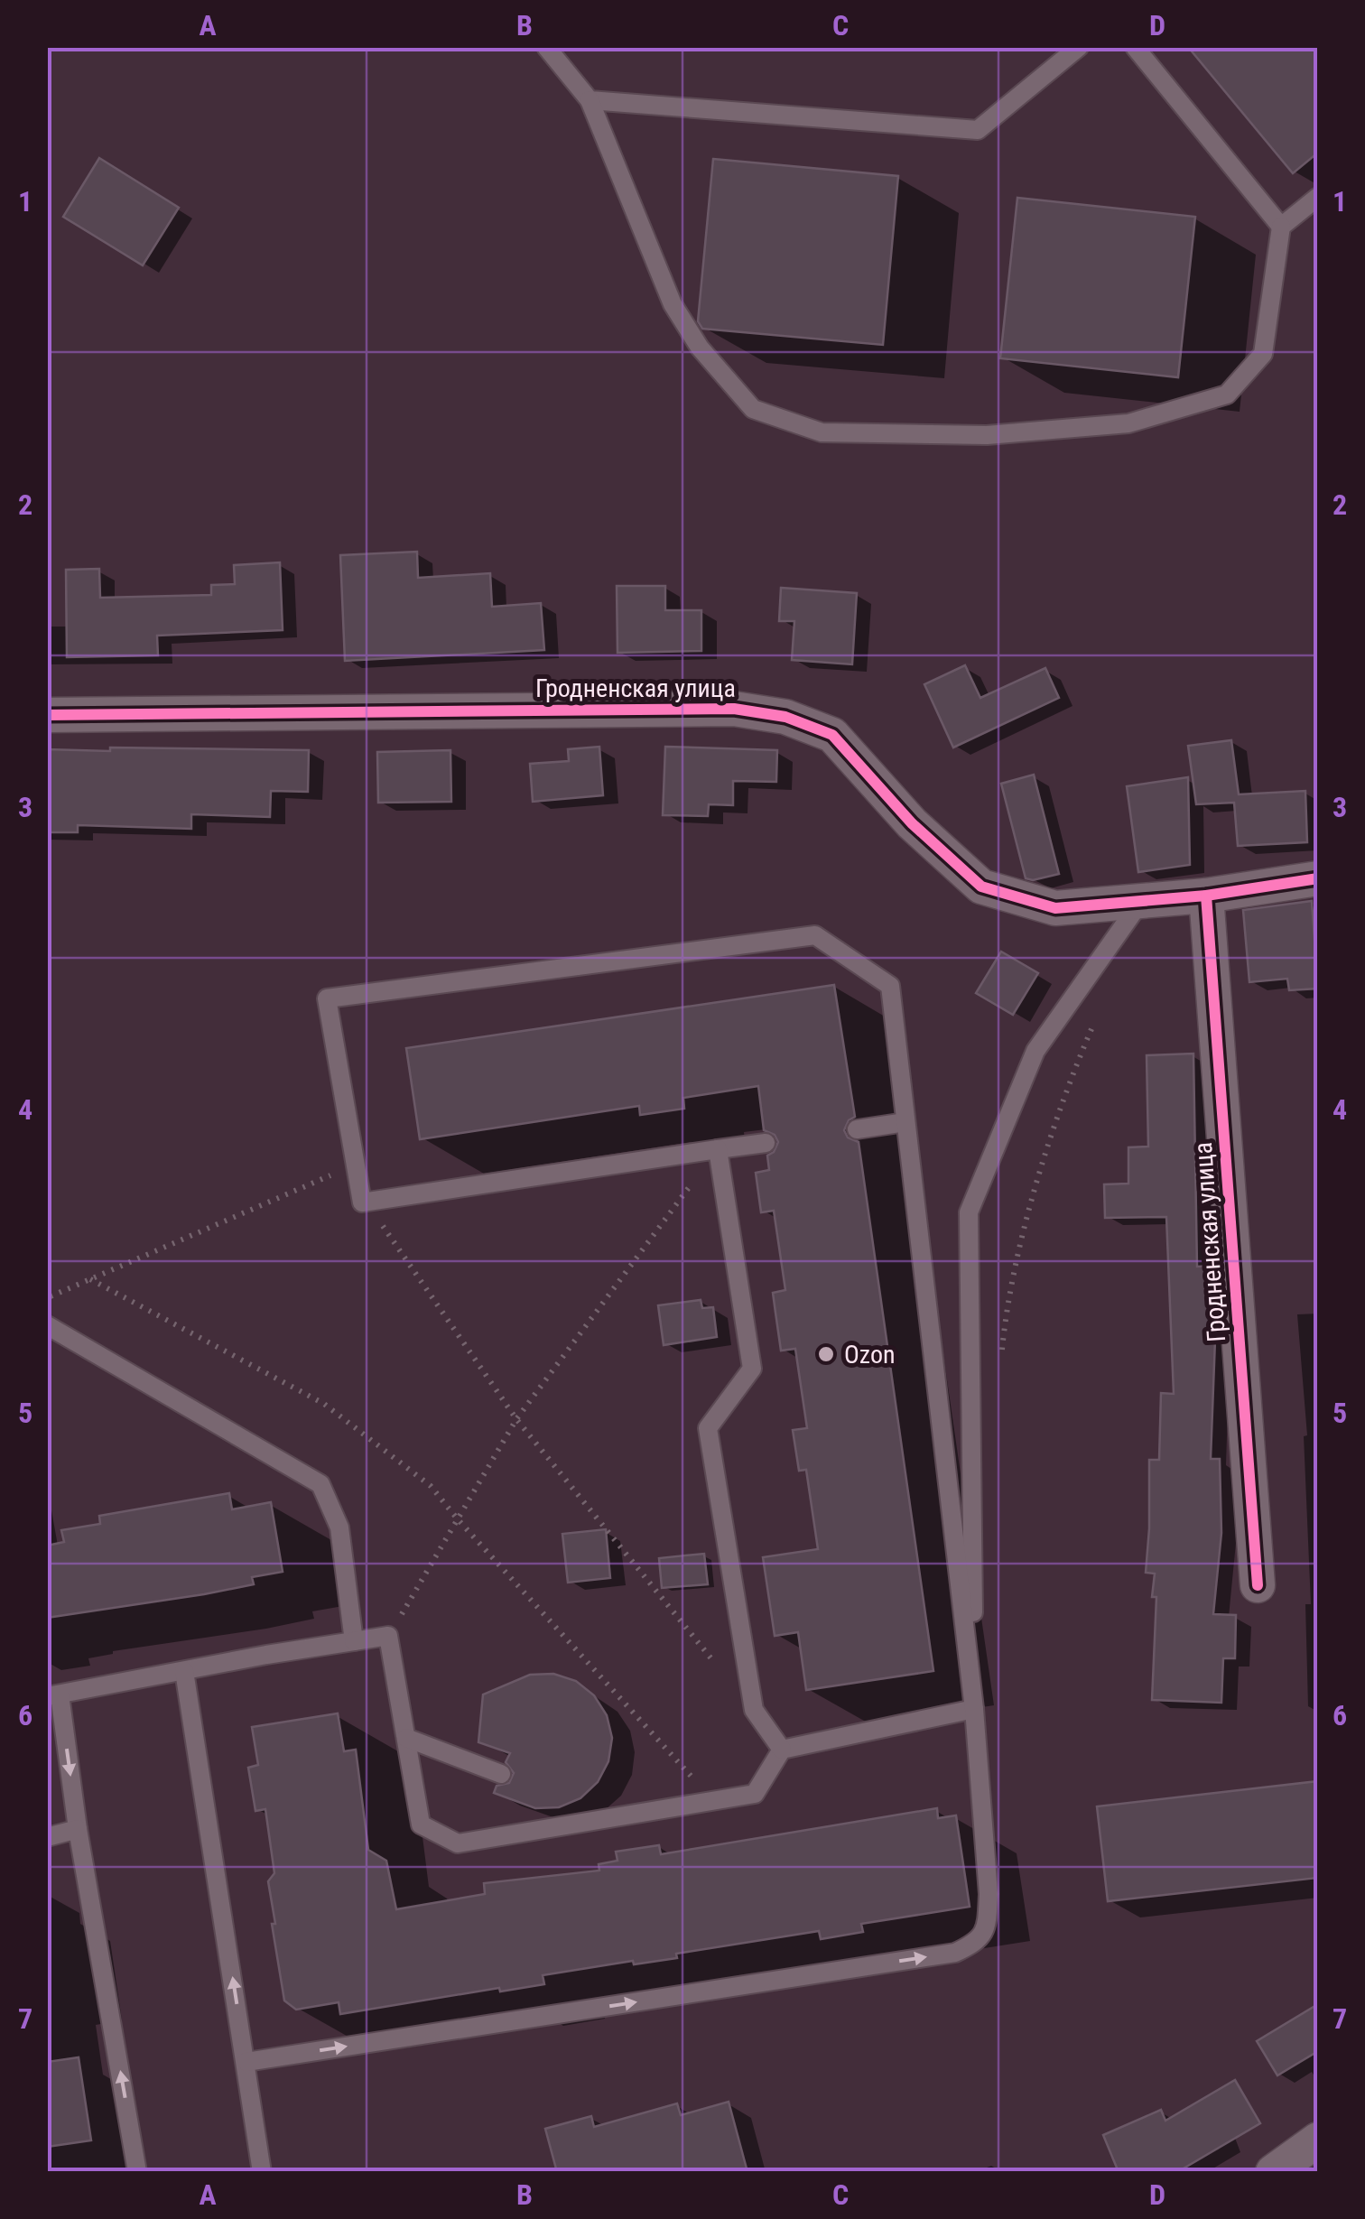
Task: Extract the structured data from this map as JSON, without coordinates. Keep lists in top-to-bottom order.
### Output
{
  "streets": {
    "street": ["Гродненская улица"]
  },
  "places": ["Ozon"],
  "grid": {
    "columns": [
      "A",
      "B",
      "C",
      "D"
    ],
    "rows": [
      "1",
      "2",
      "3",
      "4",
      "5",
      "6",
      "7"
    ]
  }
}
